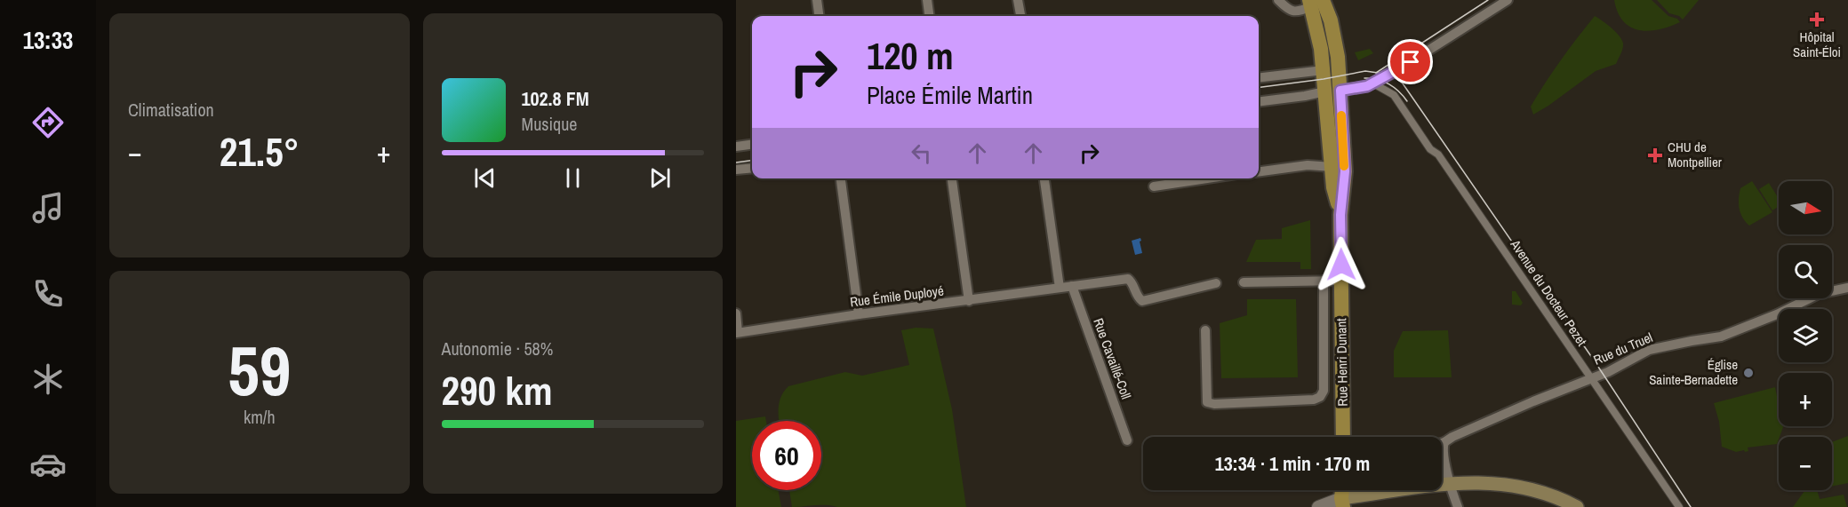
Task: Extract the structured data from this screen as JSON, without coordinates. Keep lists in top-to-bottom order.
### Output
{
  "streets": {
    "main road": ["Rue Henri Dunant"],
    "street": [
      "Avenue du Docteur Pezet",
      "Rue Émile Duployé",
      "Rue du Truel",
      "Rue Cavaillé-Coll"
    ]
  },
  "crossings": [
    ["Avenue du Docteur Pezet", "Rue du Truel"],
    ["Rue Émile Duployé", "Rue Cavaillé-Coll"]
  ],
  "places": {
    "health": ["Hôpital Saint-Éloi", "CHU de Montpellier"],
    "other": ["Église Sainte-Bernadette"]
  },
  "north": "right",
  "page": {
    "tabs": "13:33",
    "tile": [
      "Climatisation",
      ["59", "km/h"],
      ["Autonomie · 58%", "290 km"]
    ],
    "turn": ["120 m", "Place Émile Martin"],
    "song": ["102.8 FM", "Musique"],
    "heat": ["−", "21.5°", "+"],
    "map_buttons": ["+", "−"],
    "limit": "60",
    "trip": "13:34 · 1 min · 170 m"
  }
}
